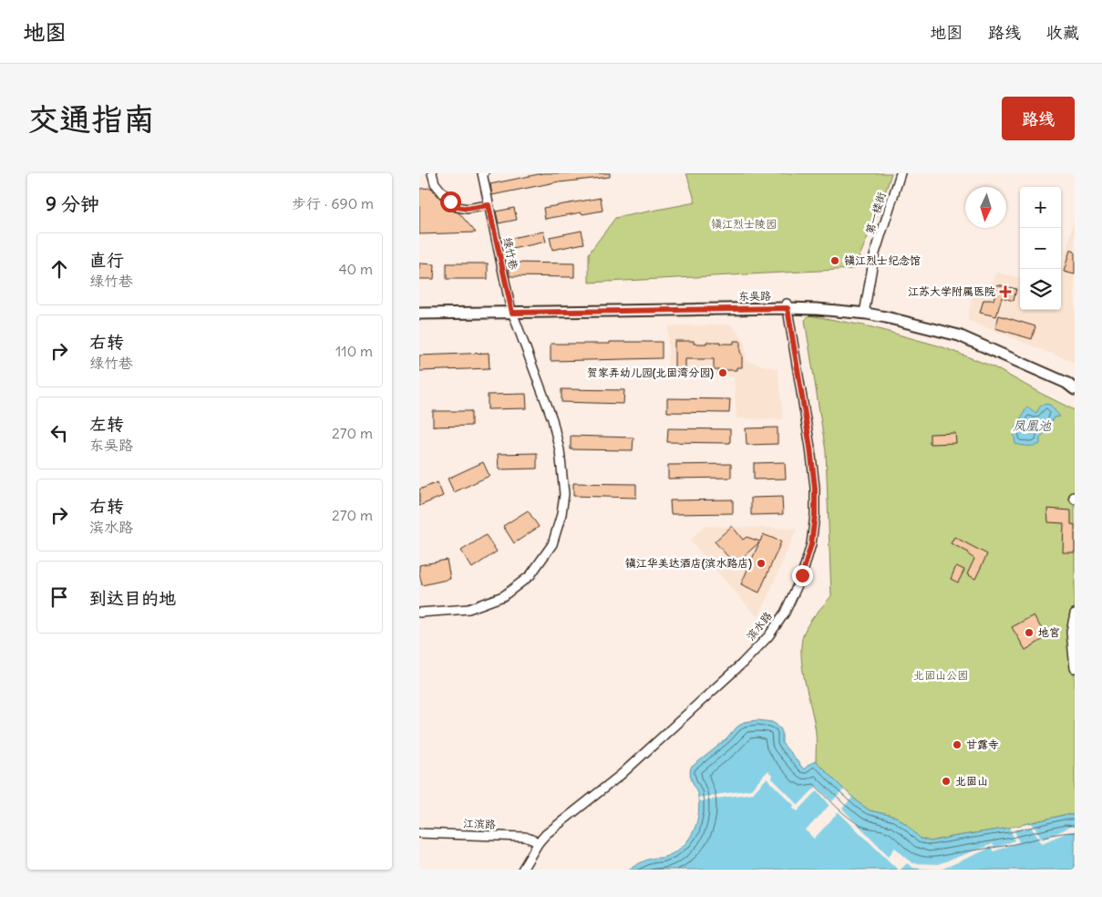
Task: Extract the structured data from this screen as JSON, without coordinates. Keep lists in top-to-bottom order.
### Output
{
  "streets": {
    "main road": ["东吴路"],
    "street": [
      "第一楼街",
      "绿竹巷",
      "滨水路",
      "江滨路"
    ]
  },
  "crossings": [
    ["第一楼街", "东吴路"],
    ["绿竹巷", "东吴路"],
    ["东吴路", "滨水路"],
    ["滨水路", "江滨路"]
  ],
  "water": ["凤凰池"],
  "parks": ["镇江烈士陵园", "北固山公园"],
  "places": {
    "other": [
      "镇江烈士纪念馆",
      "贺家弄幼儿园(北固湾分园)",
      "镇江华美达酒店(滨水路店)",
      "地宫",
      "甘露寺",
      "北固山"
    ],
    "health": ["江苏大学附属医院"]
  },
  "north": "bottom",
  "page": {
    "header": "地图",
    "nav": ["地图", "路线", "收藏"],
    "buttons": "路线",
    "title": "交通指南",
    "heading": ["9 分钟", "步行 · 690 m"],
    "map_buttons": ["+", "−"],
    "list": [
      ["直行", "绿竹巷", "40 m"],
      ["右转", "绿竹巷", "110 m"],
      ["左转", "东吴路", "270 m"],
      ["右转", "滨水路", "270 m"],
      "到达目的地"
    ]
  }
}
